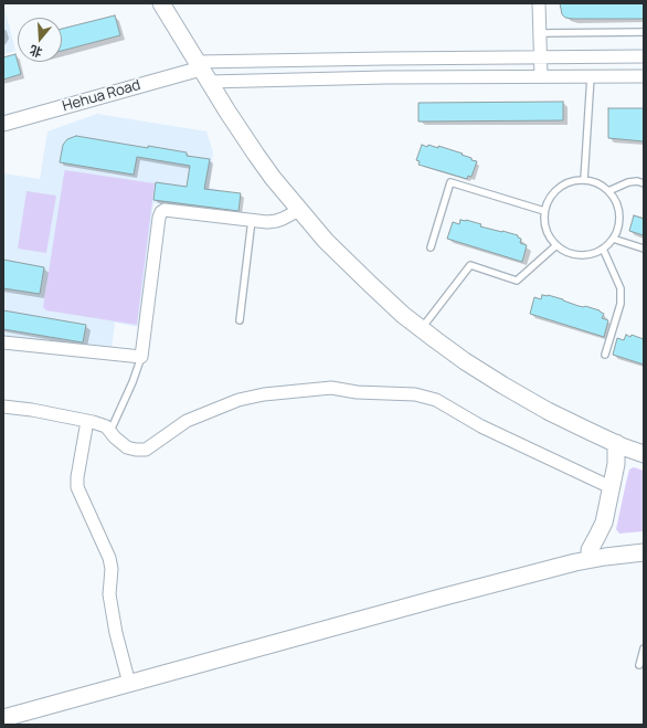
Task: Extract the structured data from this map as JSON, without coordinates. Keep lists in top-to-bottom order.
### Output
{
  "streets": {
    "street": ["Hehua Road"]
  },
  "north": "bottom"
}
